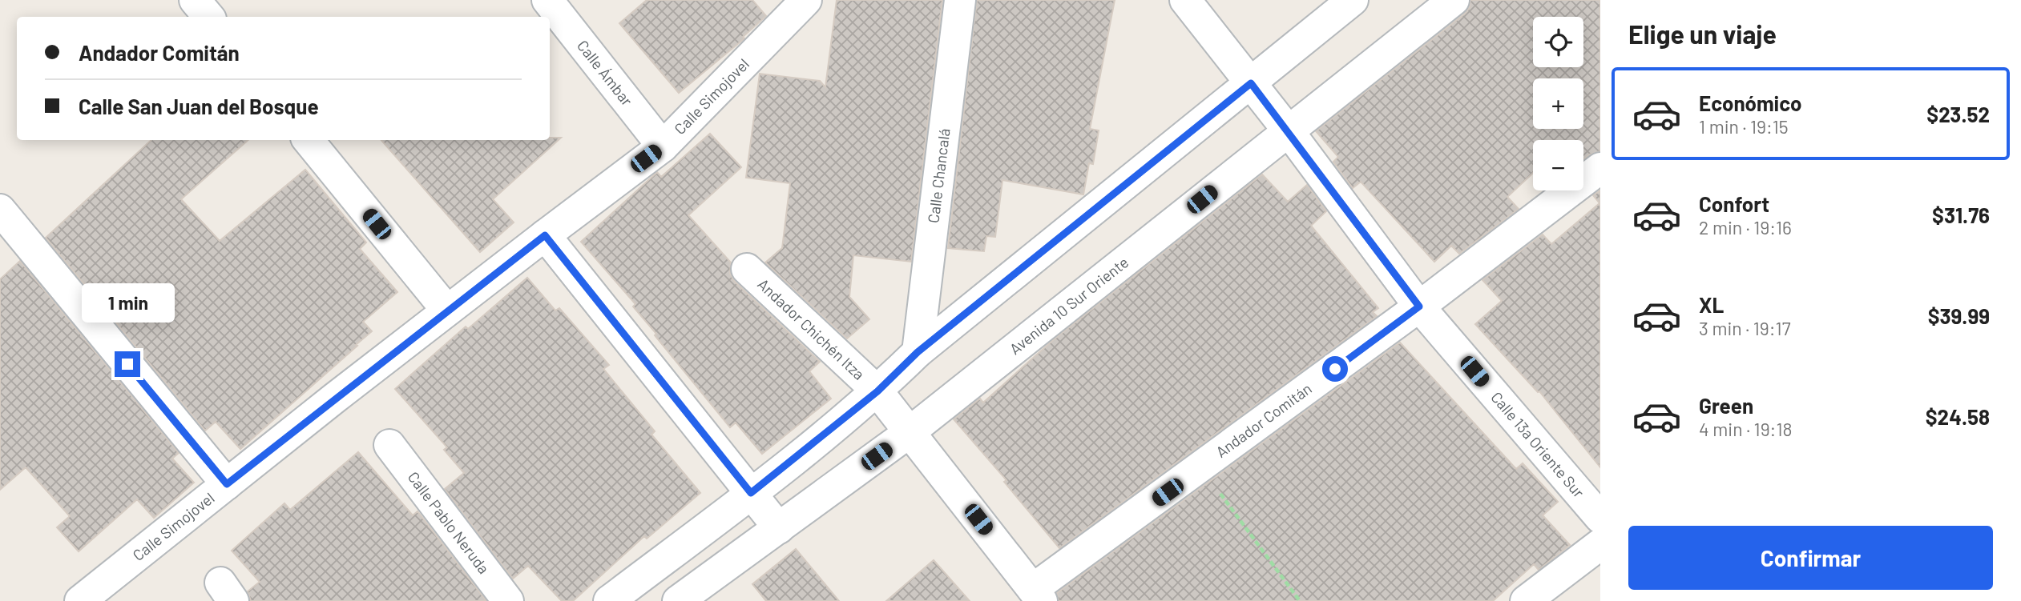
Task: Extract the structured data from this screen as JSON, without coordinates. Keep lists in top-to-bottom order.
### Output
{
  "streets": {
    "street": [
      "Calle Ámbar",
      "Calle Simojovel",
      "Calle Chancalá",
      "Avenida 10 Sur Oriente",
      "Andador Chichén Itza",
      "Andador Comitán",
      "Calle 13a Oriente Sur",
      "Calle Pablo Neruda"
    ]
  },
  "crossings": [
    ["Calle Ámbar", "Calle Simojovel"],
    ["Avenida 10 Sur Oriente", "Andador Chichén Itza"],
    ["Avenida 10 Sur Oriente", "Calle 13a Oriente Sur"],
    ["Andador Chichén Itza", "Andador Comitán"],
    ["Andador Comitán", "Calle 13a Oriente Sur"]
  ],
  "page": {
    "heading": "Elige un viaje",
    "map_buttons": ["+", "−"],
    "banner": ["Andador Comitán", "Calle San Juan del Bosque"],
    "list": [
      {
        "name": "Económico",
        "note": "1 min · 19:15",
        "value": "$23.52"
      },
      {
        "name": "Confort",
        "note": "2 min · 19:16",
        "value": "$31.76"
      },
      {
        "name": "XL",
        "note": "3 min · 19:17",
        "value": "$39.99"
      },
      {
        "name": "Green",
        "note": "4 min · 19:18",
        "value": "$24.58"
      }
    ],
    "bubble": "1 min",
    "buttons": "Confirmar"
  }
}
